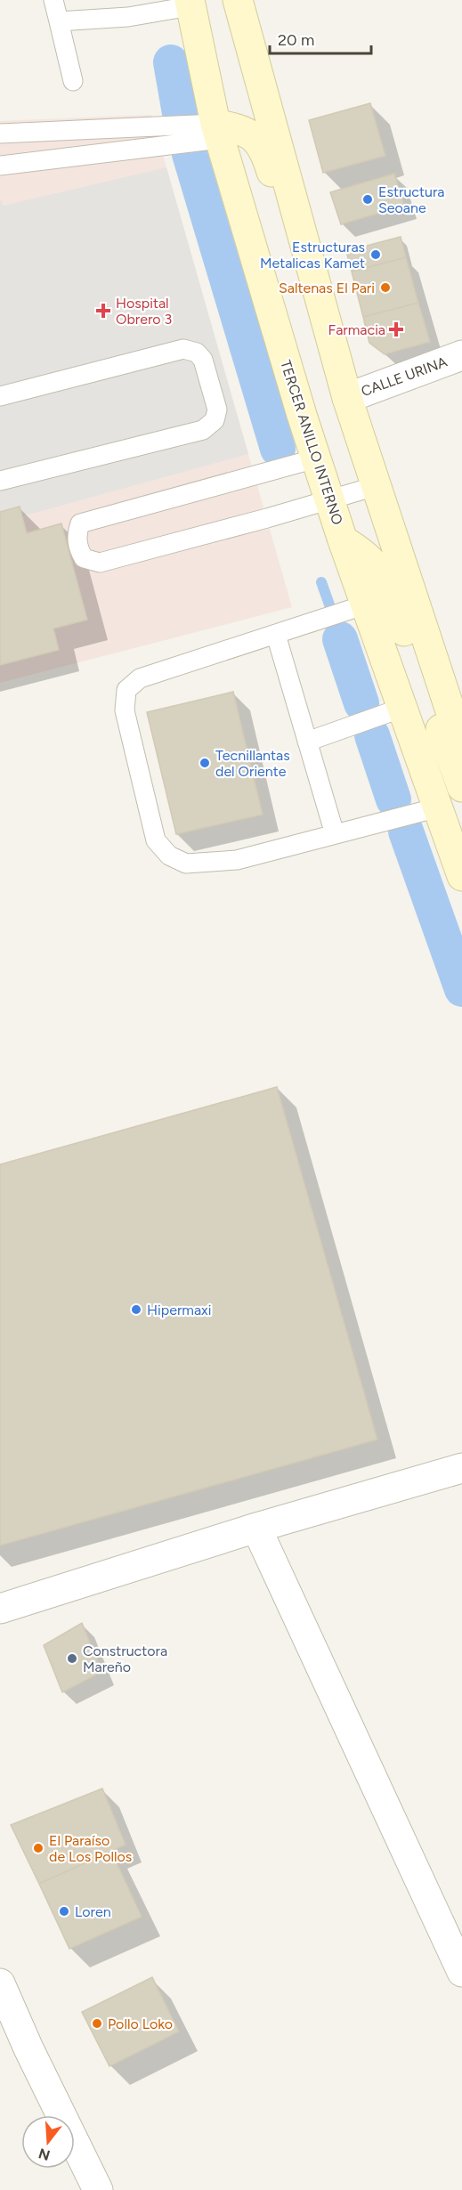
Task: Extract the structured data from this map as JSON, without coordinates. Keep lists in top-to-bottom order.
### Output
{
  "streets": {
    "main road": ["TERCER ANILLO INTERNO"],
    "street": ["CALLE URINA"]
  },
  "places": {
    "other": [
      "Estructura Seoane",
      "Estructuras Metalicas Kamet",
      "Saltenas El Pari",
      "Tecnillantas del Oriente",
      "Hipermaxi",
      "Constructora Mareño",
      "El Paraíso de Los Pollos",
      "Loren",
      "Pollo Loko"
    ],
    "health": ["Hospital Obrero 3", "Farmacia"]
  },
  "scale_bar": "20 m",
  "north": "bottom"
}
